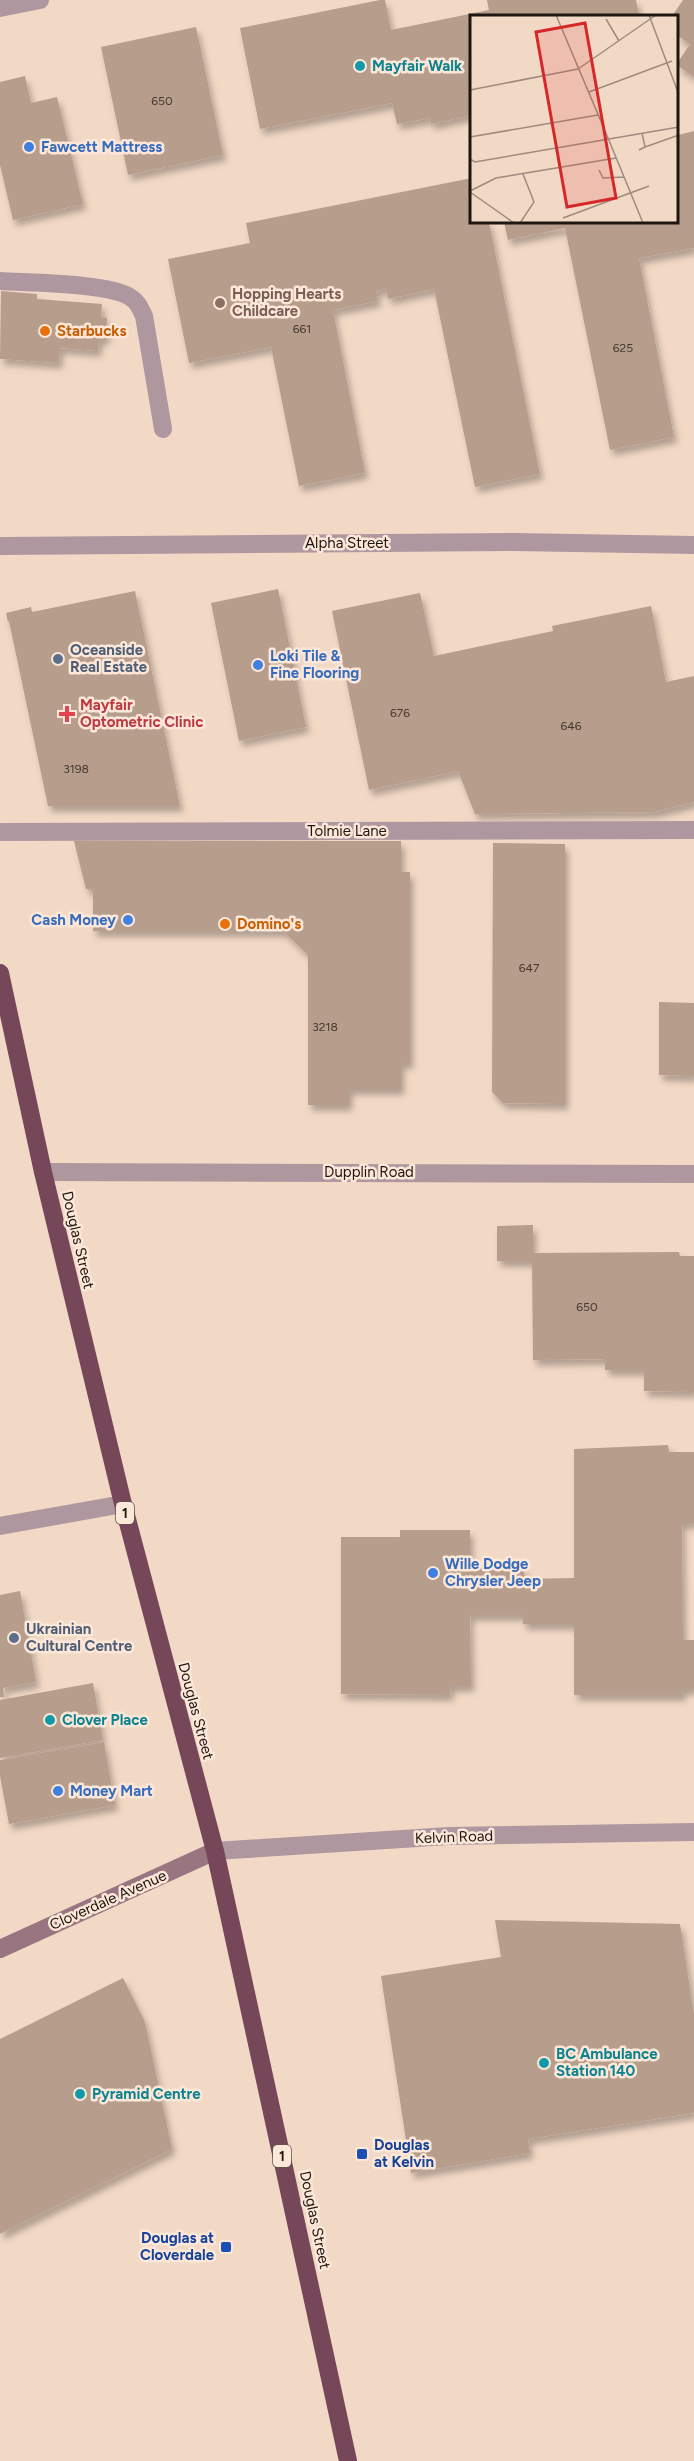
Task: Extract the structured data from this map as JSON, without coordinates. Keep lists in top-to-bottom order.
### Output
{
  "streets": {
    "highway": ["Douglas Street", "1"],
    "main road": ["Cloverdale Avenue"],
    "street": [
      "Alpha Street",
      "Tolmie Lane",
      "Dupplin Road",
      "Kelvin Road"
    ]
  },
  "crossings": [
    ["Dupplin Road", "Douglas Street"],
    ["Douglas Street", "Kelvin Road"],
    ["Douglas Street", "Cloverdale Avenue"],
    ["Kelvin Road", "Cloverdale Avenue"]
  ],
  "places": {
    "other": [
      "Mayfair Walk",
      "Fawcett Mattress",
      "Hopping Hearts Childcare",
      "Starbucks",
      "Oceanside Real Estate",
      "Loki Tile & Fine Flooring",
      "Cash Money",
      "Domino's",
      "Wille Dodge Chrysler Jeep",
      "Ukrainian Cultural Centre",
      "Clover Place",
      "Money Mart",
      "BC Ambulance Station 140",
      "Pyramid Centre"
    ],
    "health": ["Mayfair Optometric Clinic"],
    "transit": ["Douglas at Kelvin", "Douglas at Cloverdale"]
  },
  "house_numbers": [
    "650",
    "661",
    "625",
    "676",
    "646",
    "3198",
    "647",
    "3218",
    "650"
  ]
}
